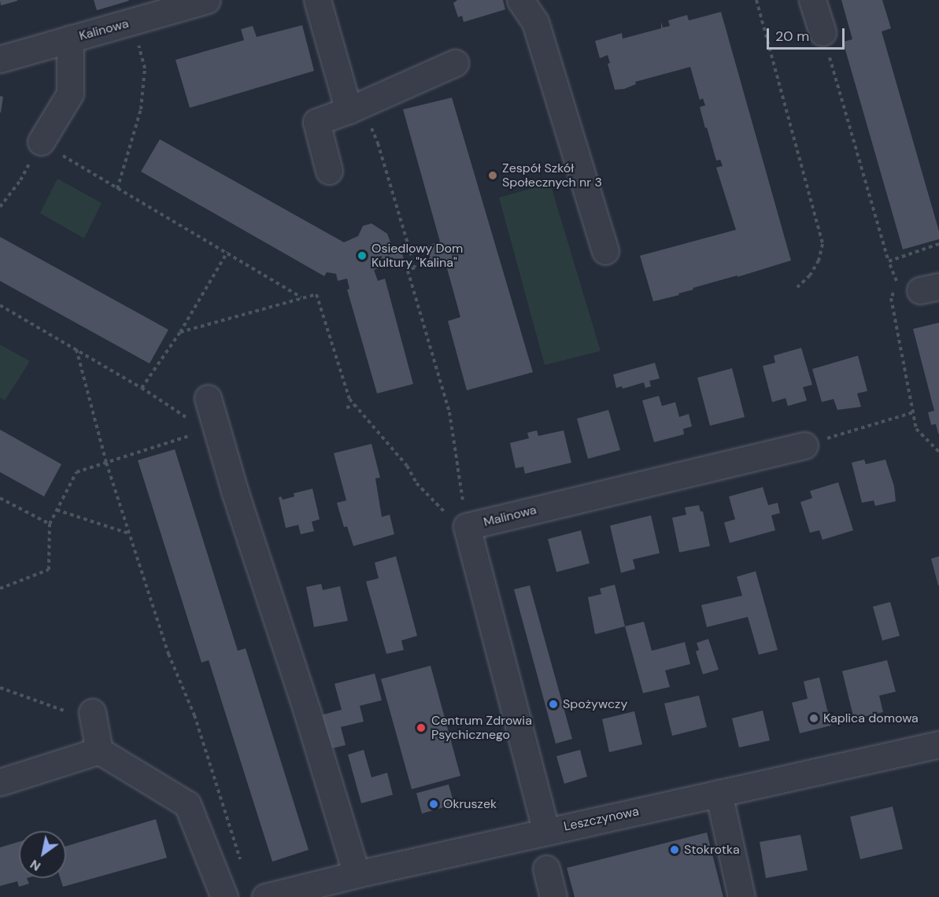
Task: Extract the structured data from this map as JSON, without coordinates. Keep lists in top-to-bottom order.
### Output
{
  "streets": {
    "street": ["Kalinowa", "Malinowa", "Leszczynowa"]
  },
  "crossings": [
    ["Malinowa", "Leszczynowa"]
  ],
  "places": [
    "Zespół Szkół Społecznych nr 3",
    "Osiedlowy Dom Kultury \"Kalina\"",
    "Spożywczy",
    "Kaplica domowa",
    "Centrum Zdrowia Psychicznego",
    "Okruszek",
    "Stokrotka"
  ],
  "scale_bar": "20 m",
  "north": "bottom left"
}
